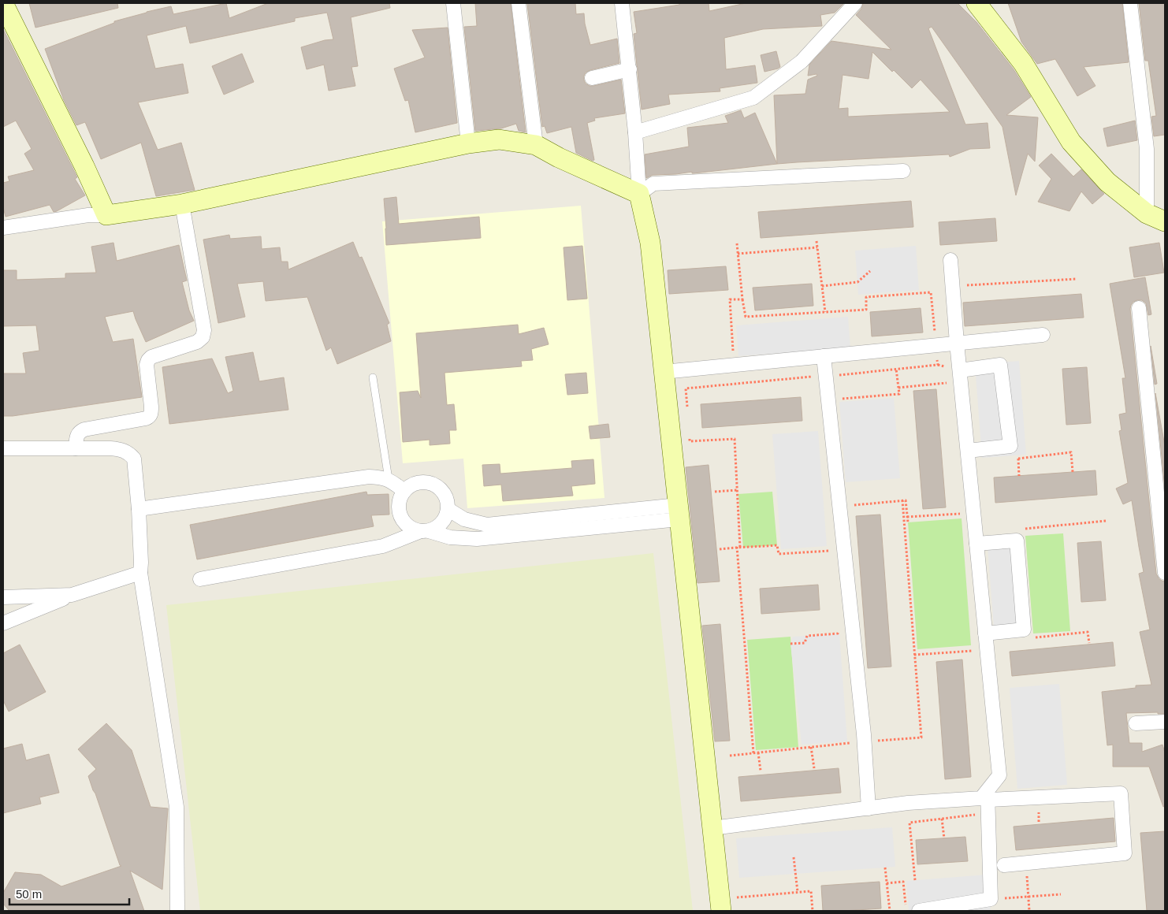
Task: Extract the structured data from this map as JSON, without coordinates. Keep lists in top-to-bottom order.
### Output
{
  "scale_bar": "50 m"
}
